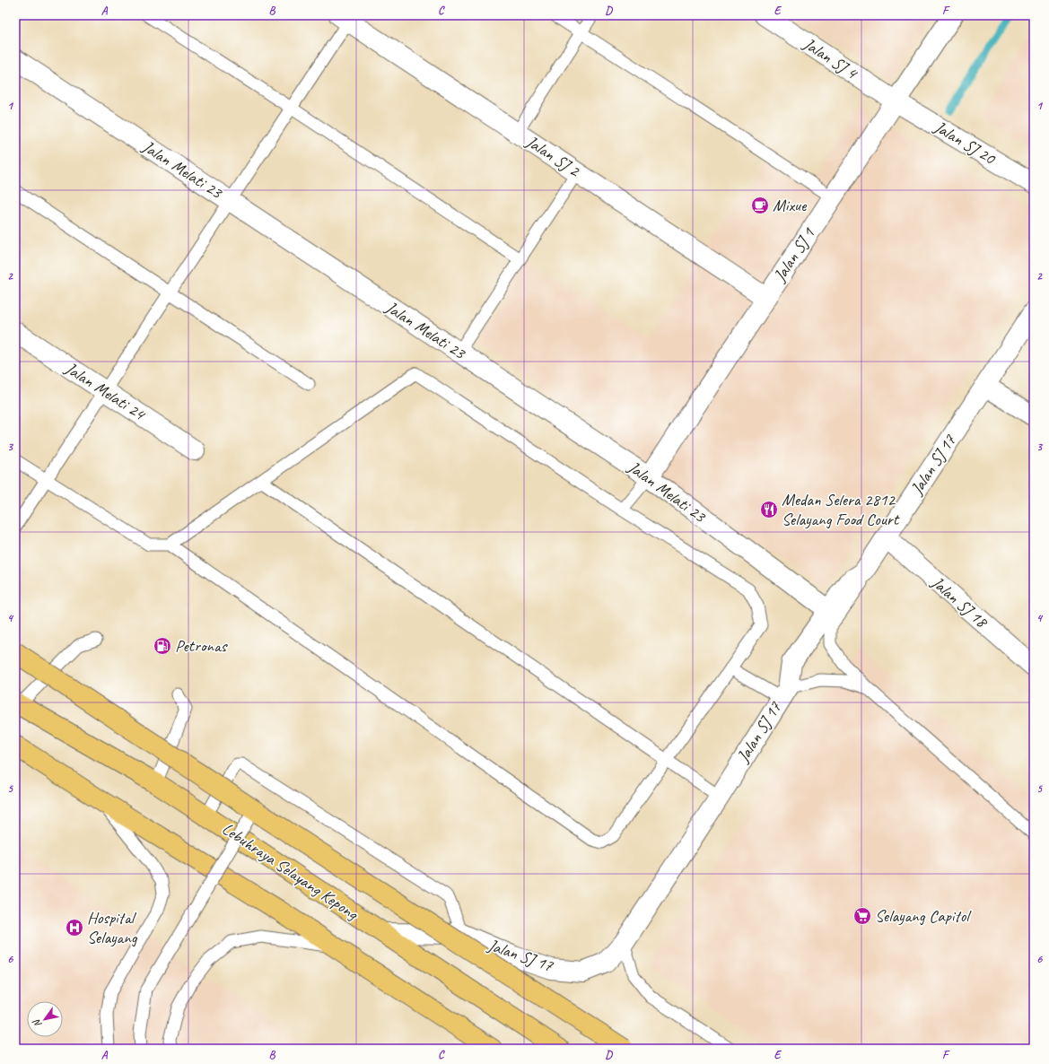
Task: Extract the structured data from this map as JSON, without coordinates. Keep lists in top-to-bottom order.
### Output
{
  "streets": {
    "main road": ["Lebuhraya Selayang Kepong"],
    "street": [
      "Jalan SJ 4",
      "Jalan SJ 20",
      "Jalan SJ 2",
      "Jalan Melati 23",
      "Jalan SJ 1",
      "Jalan Melati 24",
      "Jalan SJ 17",
      "Jalan SJ 18"
    ]
  },
  "crossings": [
    ["Jalan SJ 4", "Jalan SJ 20"],
    ["Jalan SJ 4", "Jalan SJ 1"],
    ["Jalan SJ 20", "Jalan SJ 1"],
    ["Jalan SJ 2", "Jalan SJ 1"],
    ["Jalan Melati 23", "Jalan SJ 1"],
    ["Jalan Melati 23", "Jalan SJ 17"],
    ["Jalan SJ 17", "Jalan SJ 18"],
    ["Jalan SJ 17", "Lebuhraya Selayang Kepong"]
  ],
  "places": {
    "cafe": ["Mixue"],
    "restaurant": ["Medan Selera 2812 Selayang Food Court"],
    "fuel station": ["Petronas"],
    "supermarket": ["Selayang Capitol"],
    "hospital": ["Hospital Selayang"]
  },
  "north": "bottom left",
  "grid": {
    "columns": [
      "A",
      "B",
      "C",
      "D",
      "E",
      "F"
    ],
    "rows": [
      "1",
      "2",
      "3",
      "4",
      "5",
      "6"
    ]
  }
}
